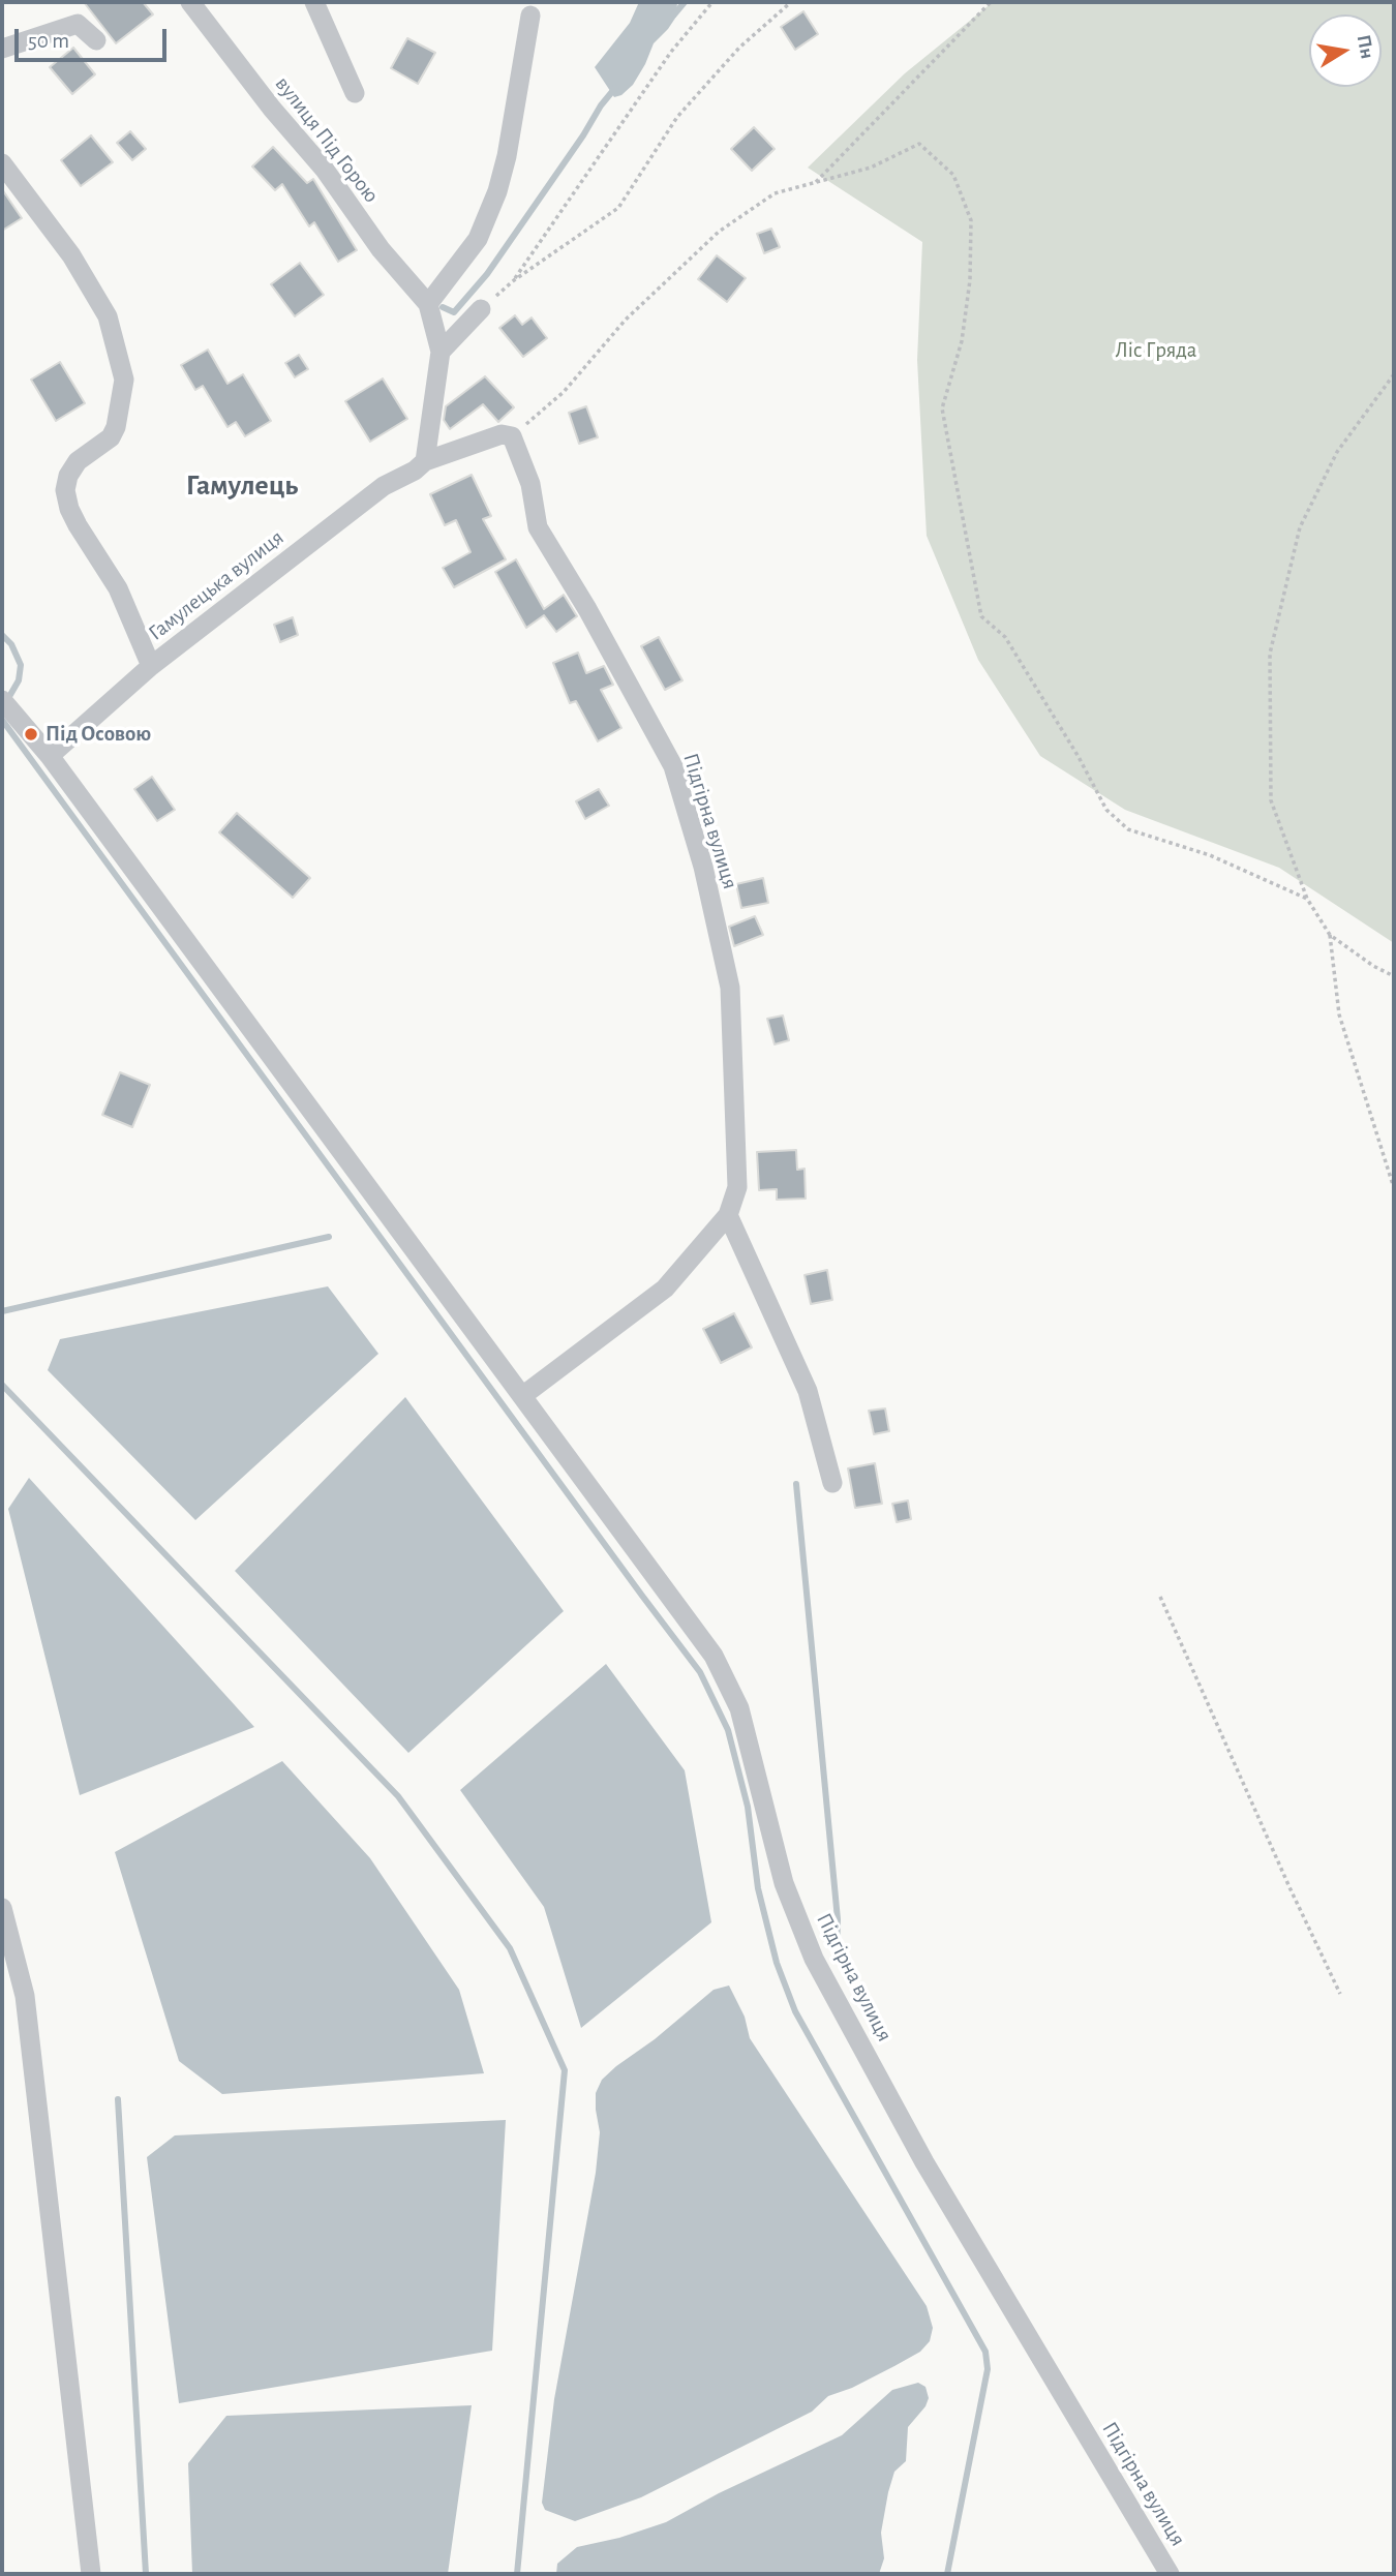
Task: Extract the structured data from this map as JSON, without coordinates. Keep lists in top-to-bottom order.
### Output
{
  "streets": {
    "street": ["вулиця Під Горою", "Гамулецька вулиця", "Підгірна вулиця"]
  },
  "crossings": [
    ["Гамулецька вулиця", "Підгірна вулиця"]
  ],
  "districts": ["Гамулець"],
  "parks": ["Ліс Гряда"],
  "places": ["Під Осовою"],
  "scale_bar": "50 m",
  "north": "right"
}
